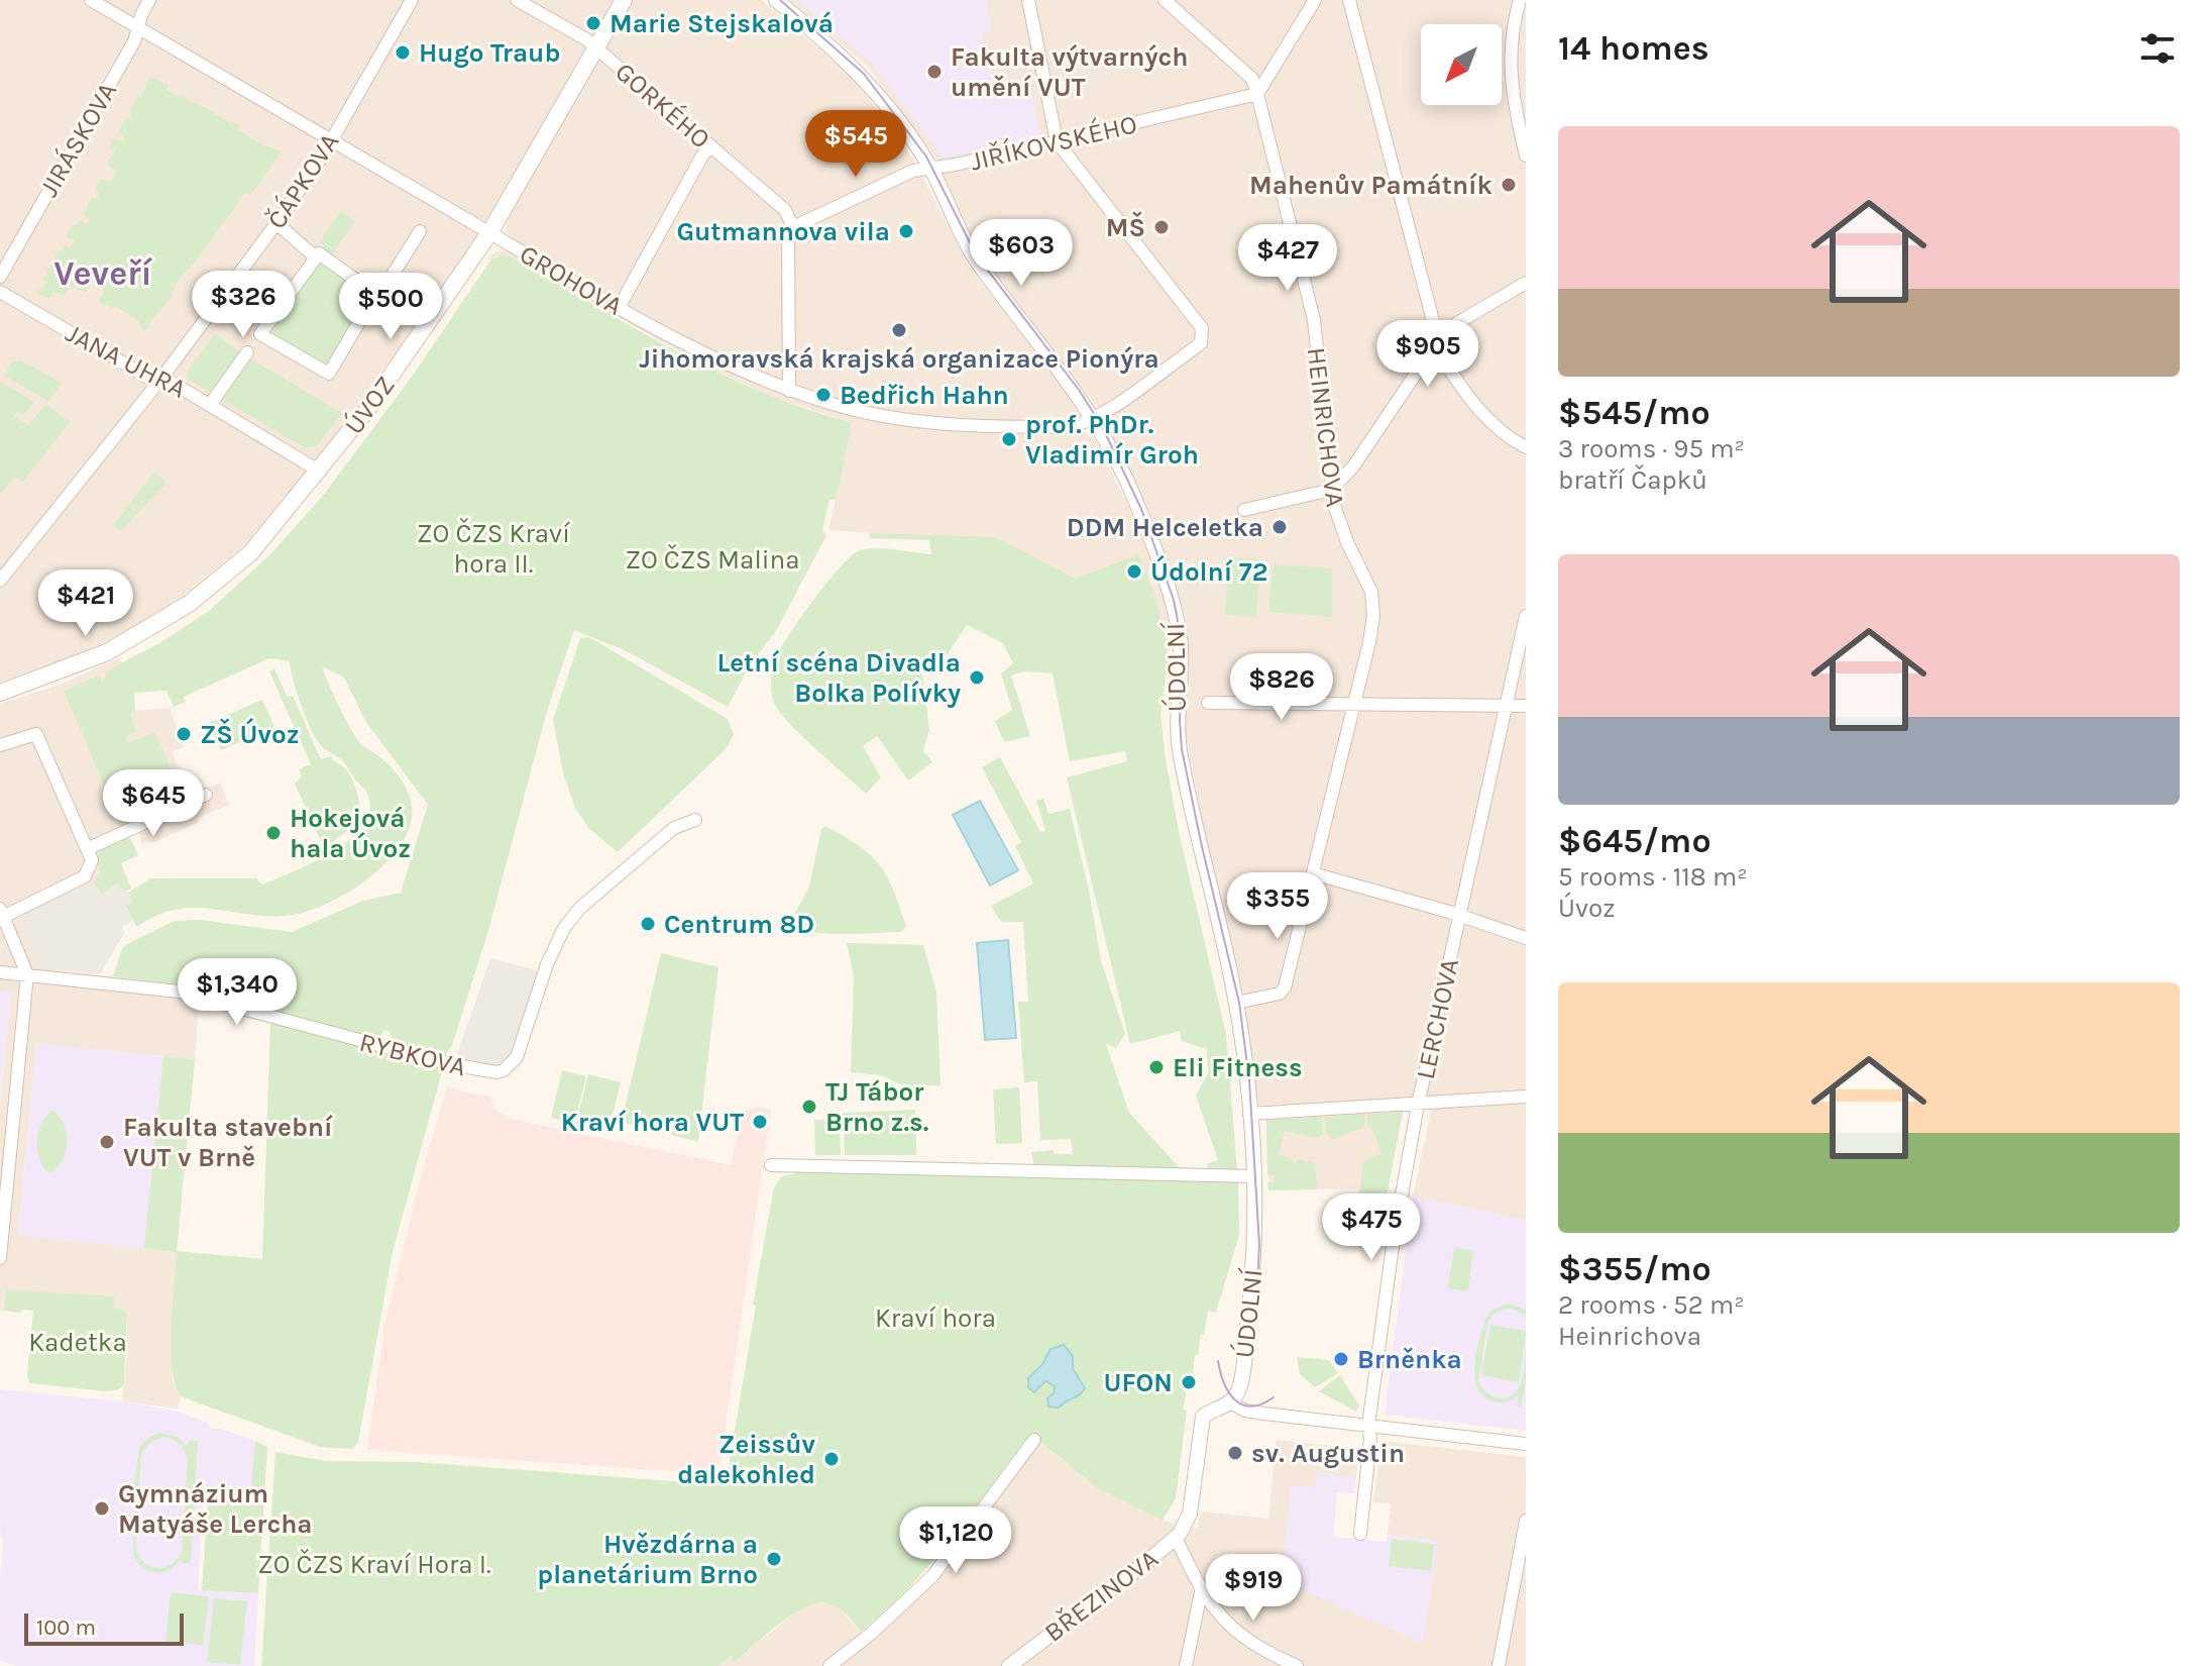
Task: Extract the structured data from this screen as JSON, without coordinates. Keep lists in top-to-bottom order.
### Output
{
  "streets": {
    "main road": ["ÚVOZ"],
    "street": [
      "GORKÉHO",
      "JIRÁSKOVA",
      "JIŘÍKOVSKÉHO",
      "ČÁPKOVA",
      "GROHOVA",
      "JANA UHRA",
      "HEINRICHOVA",
      "ÚDOLNÍ",
      "LERCHOVA",
      "RYBKOVA",
      "BŘEZINOVA"
    ]
  },
  "crossings": [
    ["GORKÉHO", "JIŘÍKOVSKÉHO"],
    ["GORKÉHO", "ÚVOZ"],
    ["JIRÁSKOVA", "GROHOVA"],
    ["JIŘÍKOVSKÉHO", "HEINRICHOVA"],
    ["JIŘÍKOVSKÉHO", "ÚDOLNÍ"],
    ["ČÁPKOVA", "GROHOVA"],
    ["ČÁPKOVA", "JANA UHRA"],
    ["GROHOVA", "ÚVOZ"],
    ["GROHOVA", "ÚDOLNÍ"],
    ["JANA UHRA", "ÚVOZ"],
    ["HEINRICHOVA", "ÚDOLNÍ"],
    ["ÚDOLNÍ", "BŘEZINOVA"]
  ],
  "districts": ["Veveří"],
  "parks": [
    "ZO ČZS Kraví hora II.",
    "ZO ČZS Malina",
    "Kraví hora",
    "Kadetka",
    "ZO ČZS Kraví Hora I."
  ],
  "places": [
    "Marie Stejskalová",
    "Hugo Traub",
    "Fakulta výtvarných umění VUT",
    "Mahenův Památník",
    "MŠ",
    "Gutmannova vila",
    "Jihomoravská krajská organizace Pionýra",
    "Bedřich Hahn",
    "prof. PhDr. Vladimír Groh",
    "DDM Helceletka",
    "Údolní 72",
    "Letní scéna Divadla Bolka Polívky",
    "ZŠ Úvoz",
    "Hokejová hala Úvoz",
    "Centrum 8D",
    "Eli Fitness",
    "TJ Tábor Brno z.s.",
    "Kraví hora VUT",
    "Fakulta stavební VUT v Brně",
    "Brněnka",
    "UFON",
    "sv. Augustin",
    "Zeissův dalekohled",
    "Gymnázium Matyáše Lercha",
    "Hvězdárna a planetárium Brno"
  ],
  "scale_bar": "100 m",
  "north": "bottom left",
  "page": {
    "heading": "14 homes",
    "list": [
      {
        "name": "$545/mo",
        "note": "3 rooms · 95 m² · bratří Čapků"
      },
      {
        "name": "$645/mo",
        "note": "5 rooms · 118 m² · Úvoz"
      },
      {
        "name": "$355/mo",
        "note": "2 rooms · 52 m² · Heinrichova"
      }
    ],
    "price": [
      "$545",
      "$603",
      "$427",
      "$326",
      "$500",
      "$905",
      "$421",
      "$826",
      "$645",
      "$355",
      "$1,340",
      "$475",
      "$1,120",
      "$919"
    ],
    "scale": "100 m"
  }
}
